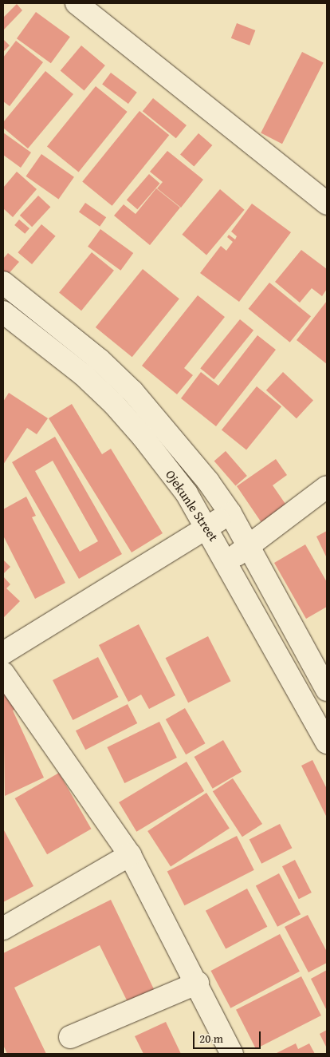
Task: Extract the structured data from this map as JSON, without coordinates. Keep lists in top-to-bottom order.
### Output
{
  "streets": {
    "street": ["Ojekunle Street"]
  },
  "scale_bar": "20 m"
}
